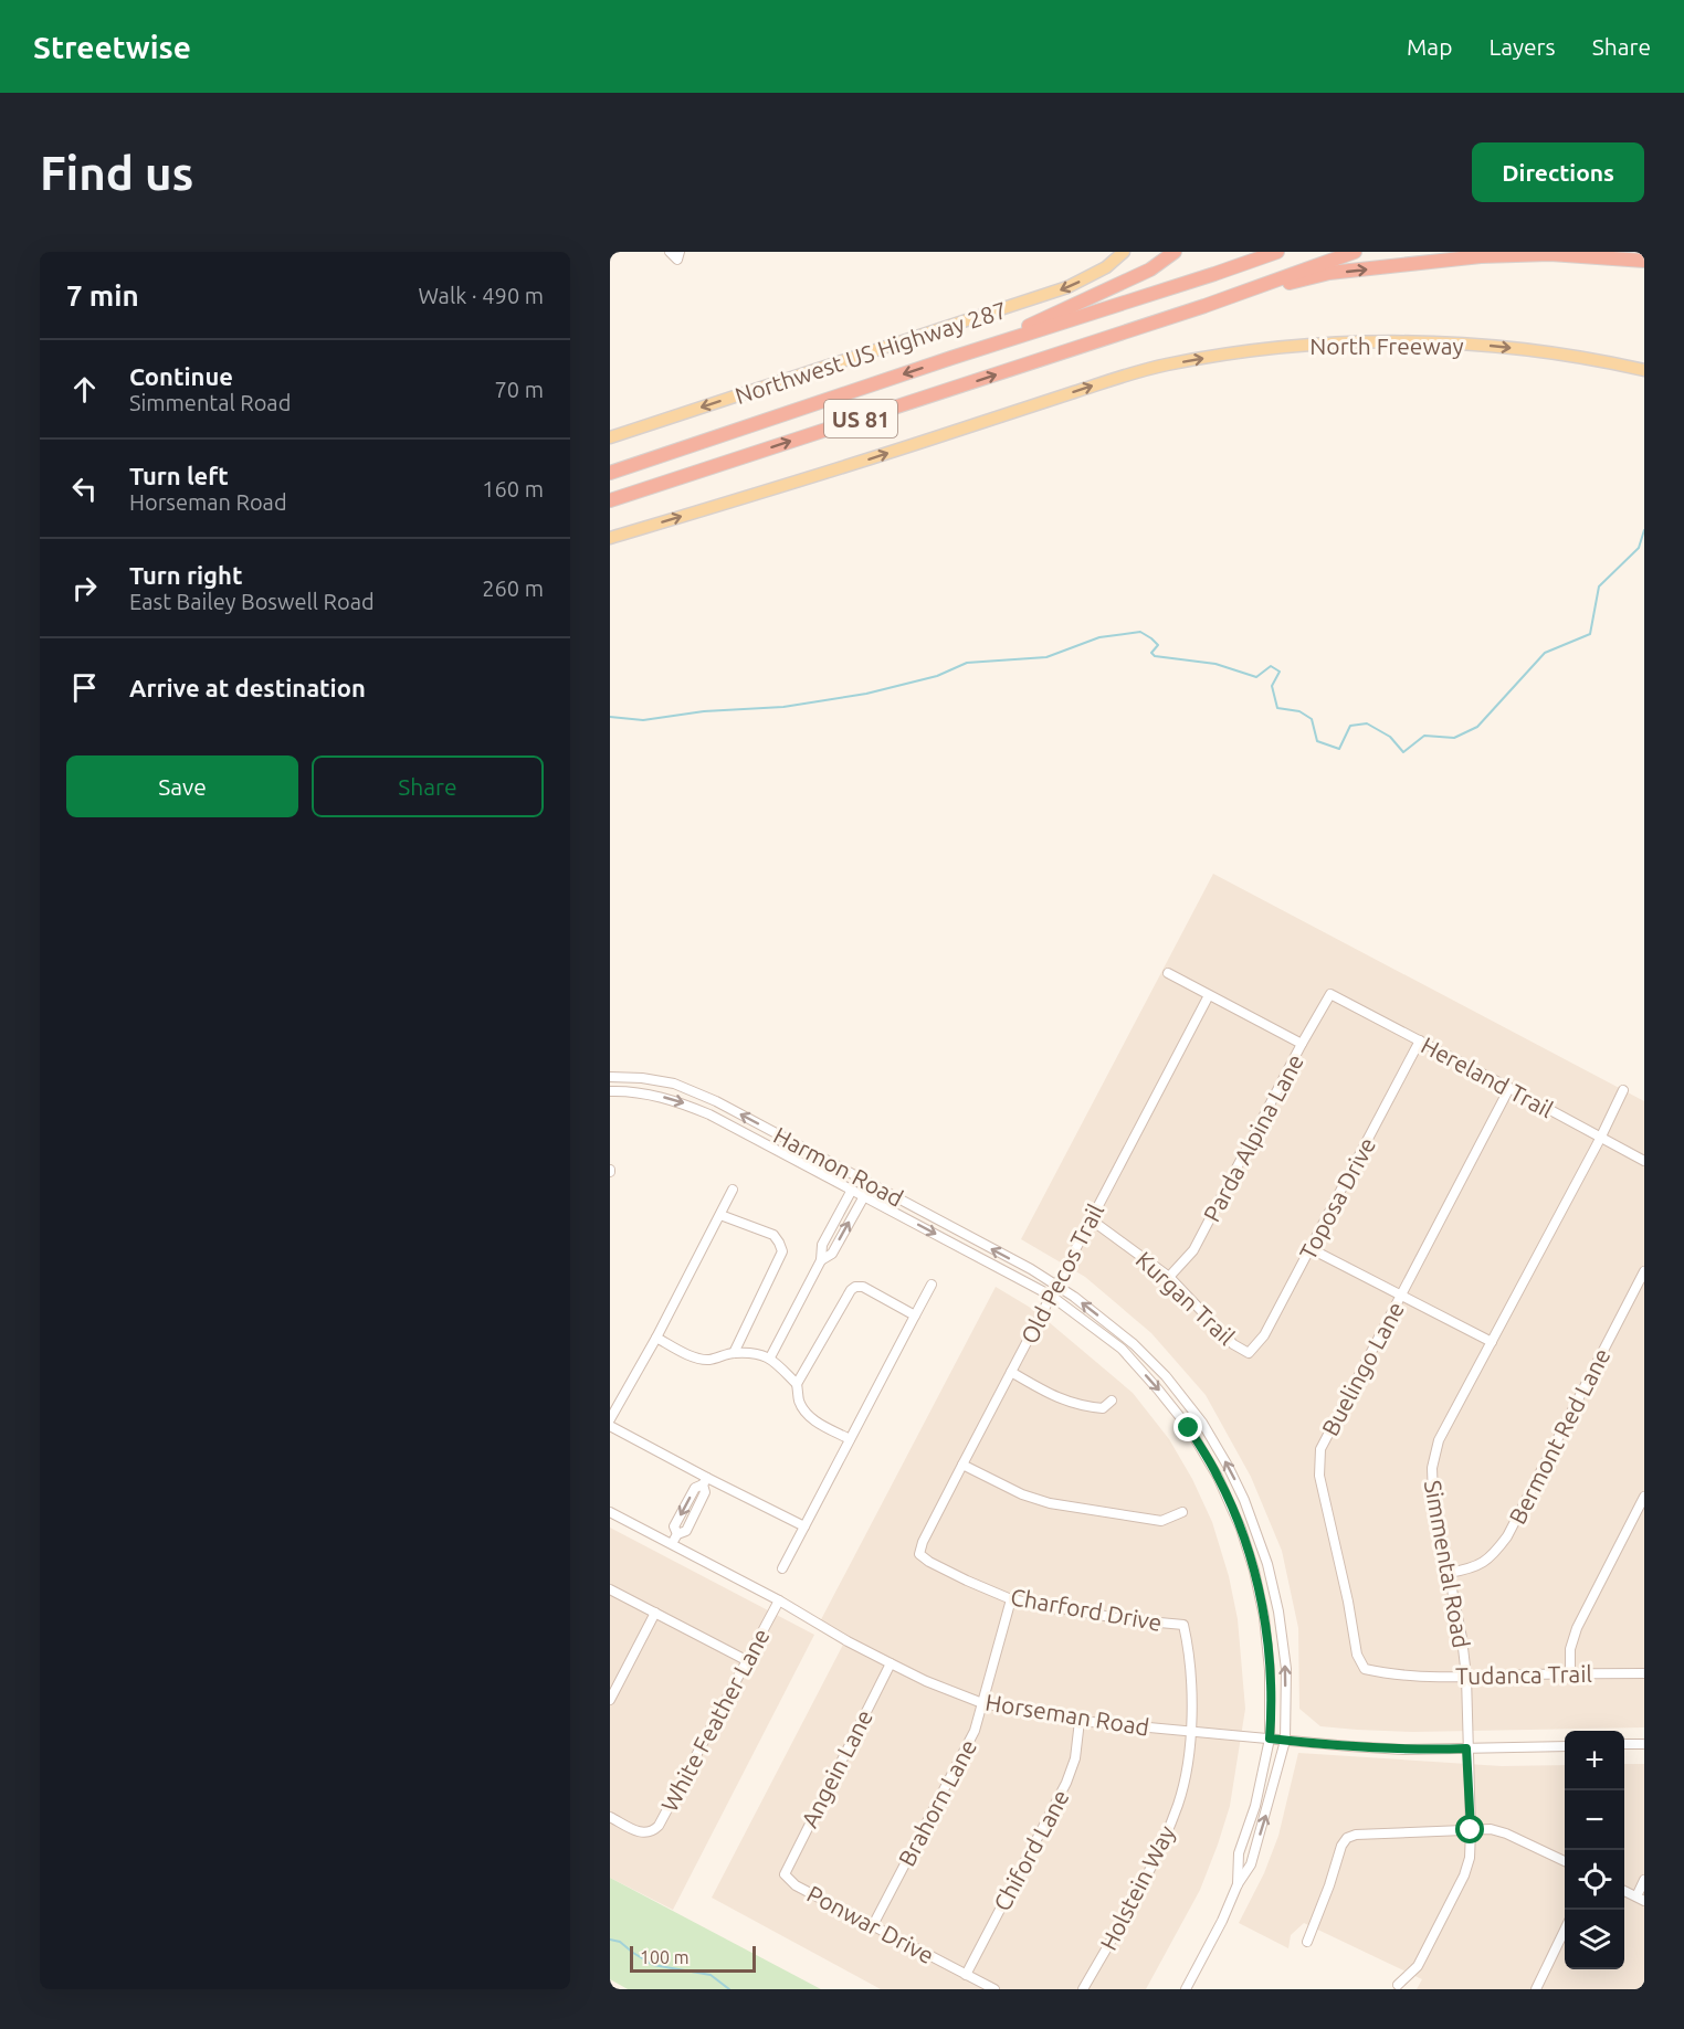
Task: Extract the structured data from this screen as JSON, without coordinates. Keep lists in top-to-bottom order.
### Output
{
  "streets": {
    "highway": ["US 81"],
    "main road": ["North Freeway", "Northwest US Highway 287"],
    "street": [
      "Hereland Trail",
      "Parda Alpina Lane",
      "Harmon Road",
      "Toposa Drive",
      "Old Pecos Trail",
      "Kurgan Trail",
      "Buelingo Lane",
      "Bermont Red Lane",
      "Simmental Road",
      "Charford Drive",
      "Tudanca Trail",
      "Horseman Road",
      "White Feather Lane",
      "Angein Lane",
      "Brahorn Lane",
      "Chiford Lane",
      "Holstein Way",
      "Ponwar Drive"
    ]
  },
  "crossings": [
    ["Hereland Trail", "Parda Alpina Lane"],
    ["Hereland Trail", "Toposa Drive"],
    ["Hereland Trail", "Buelingo Lane"],
    ["Hereland Trail", "Simmental Road"],
    ["Parda Alpina Lane", "Kurgan Trail"],
    ["Harmon Road", "Old Pecos Trail"],
    ["Harmon Road", "Horseman Road"],
    ["Toposa Drive", "Kurgan Trail"],
    ["Old Pecos Trail", "Kurgan Trail"],
    ["Old Pecos Trail", "Charford Drive"],
    ["Buelingo Lane", "Tudanca Trail"],
    ["Bermont Red Lane", "Simmental Road"],
    ["Simmental Road", "Tudanca Trail"],
    ["Simmental Road", "Horseman Road"],
    ["Charford Drive", "Brahorn Lane"],
    ["Charford Drive", "Holstein Way"],
    ["Horseman Road", "White Feather Lane"],
    ["Horseman Road", "Angein Lane"],
    ["Horseman Road", "Brahorn Lane"],
    ["Horseman Road", "Chiford Lane"],
    ["Horseman Road", "Holstein Way"],
    ["Angein Lane", "Ponwar Drive"],
    ["Brahorn Lane", "Ponwar Drive"],
    ["Chiford Lane", "Ponwar Drive"]
  ],
  "one_way": ["North Freeway", "Northwest US Highway 287"],
  "scale_bar": "100 m",
  "page": {
    "header": "Streetwise",
    "nav": ["Map", "Layers", "Share"],
    "buttons": [
      "Directions",
      ["Save", "Share"]
    ],
    "title": "Find us",
    "heading": ["7 min", "Walk · 490 m"],
    "list": [
      ["Continue", "Simmental Road", "70 m"],
      ["Turn left", "Horseman Road", "160 m"],
      ["Turn right", "East Bailey Boswell Road", "260 m"],
      "Arrive at destination"
    ],
    "map_buttons": ["+", "−"],
    "scale": "100 m"
  }
}
